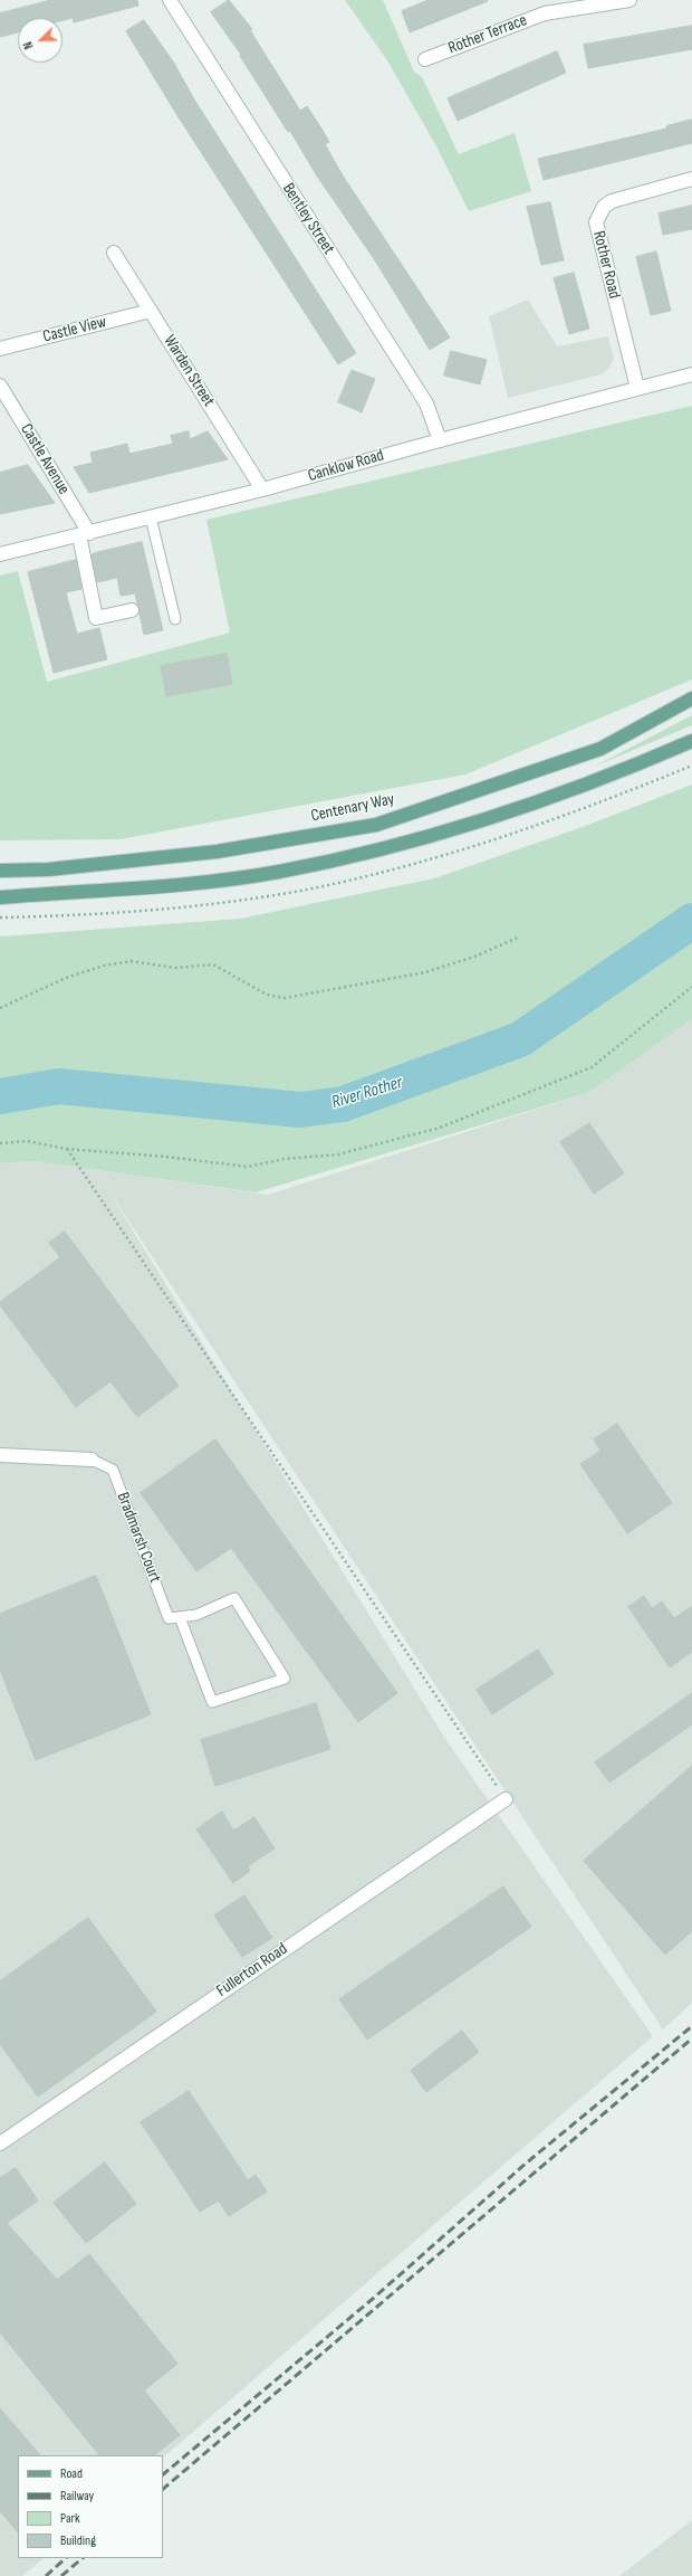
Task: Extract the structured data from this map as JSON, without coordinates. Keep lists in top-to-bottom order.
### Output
{
  "streets": {
    "main road": ["Centenary Way"],
    "street": [
      "Rother Terrace",
      "Bentley Street",
      "Rother Road",
      "Castle View",
      "Warden Street",
      "Castle Avenue",
      "Canklow Road",
      "Fullerton Road"
    ],
    "lane": ["Bradmarsh Court"]
  },
  "crossings": [
    ["Bentley Street", "Canklow Road"],
    ["Rother Road", "Canklow Road"],
    ["Castle View", "Warden Street"],
    ["Warden Street", "Canklow Road"],
    ["Castle Avenue", "Canklow Road"]
  ],
  "water": ["River Rother"],
  "legend": [
    "Road",
    "Railway",
    "Park",
    "Building"
  ],
  "north": "bottom left"
}
